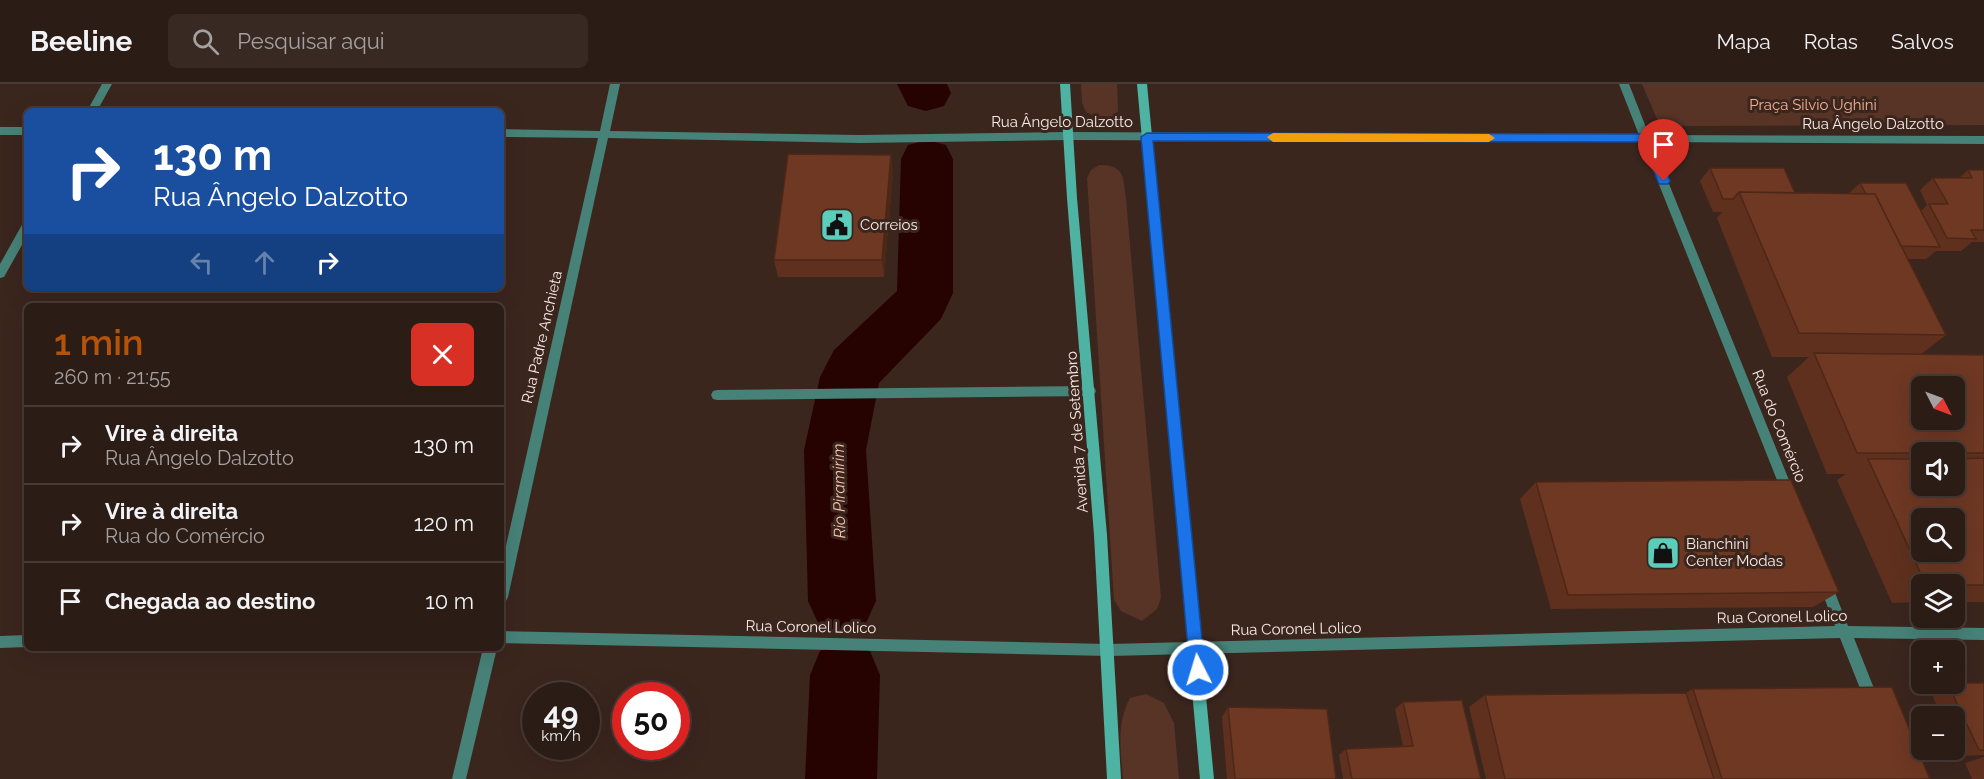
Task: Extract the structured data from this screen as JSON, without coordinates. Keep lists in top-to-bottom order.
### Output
{
  "streets": {
    "main road": ["Avenida 7 de Setembro"],
    "street": [
      "Rua Ângelo Dalzotto",
      "Rua Padre Anchieta",
      "Rua do Comércio",
      "Rua Coronel Lolico"
    ]
  },
  "crossings": [
    ["Rua Ângelo Dalzotto", "Rua Padre Anchieta"],
    ["Rua Ângelo Dalzotto", "Rua do Comércio"],
    ["Rua Ângelo Dalzotto", "Avenida 7 de Setembro"],
    ["Avenida 7 de Setembro", "Rua Coronel Lolico"]
  ],
  "water": ["Rio Piramirim"],
  "parks": ["Praça Silvio Ughini"],
  "places": {
    "public building": ["Correios"],
    "shop": ["Bianchini Center Modas"]
  },
  "north": "bottom right",
  "page": {
    "header": "Beeline",
    "search": "Pesquisar aqui",
    "nav": ["Mapa", "Rotas", "Salvos"],
    "turn": ["130 m", "Rua Ângelo Dalzotto"],
    "heading": ["1 min", "260 m · 21:55"],
    "map_buttons": ["+", "−"],
    "list": [
      {
        "name": "Vire à direita",
        "note": "Rua Ângelo Dalzotto",
        "value": "130 m"
      },
      {
        "name": "Vire à direita",
        "note": "Rua do Comércio",
        "value": "120 m"
      },
      {
        "name": "Chegada ao destino",
        "value": "10 m"
      }
    ],
    "speed": "49 km/h",
    "limit": "50"
  }
}
